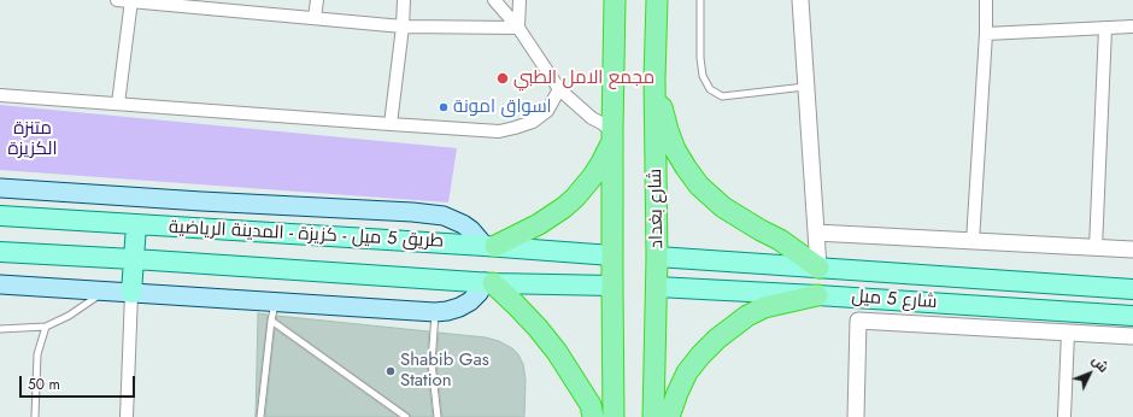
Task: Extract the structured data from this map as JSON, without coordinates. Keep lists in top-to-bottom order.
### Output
{
  "streets": {
    "highway": ["شارع بغداد"],
    "main road": ["طريق 5 ميل - كزيزة - المدينة الرياضية", "شارع 5 ميل"]
  },
  "crossings": [
    ["شارع بغداد", "شارع 5 ميل"]
  ],
  "parks": ["متنزة الكزيزة"],
  "places": ["مجمع الامل الطبي", "اسواق امونة", "Shabib Gas Station"],
  "scale_bar": "50 m",
  "north": "top right"
}
